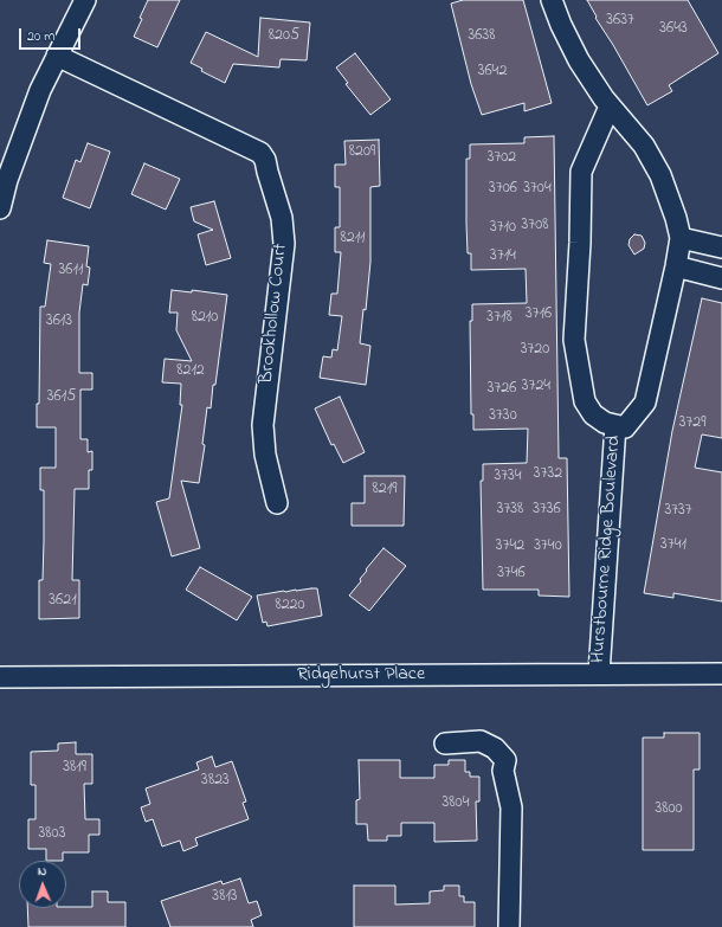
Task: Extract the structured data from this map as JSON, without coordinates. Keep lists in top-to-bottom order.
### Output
{
  "streets": {
    "street": ["Brookhollow Court", "Hurstbourne Ridge Boulevard", "Ridgehurst Place"]
  },
  "crossings": [
    ["Hurstbourne Ridge Boulevard", "Ridgehurst Place"]
  ],
  "house_numbers": [
    "3637",
    "3643",
    "8205",
    "3638",
    "3642",
    "8209",
    "3702",
    "3706",
    "3704",
    "3708",
    "3710",
    "8211",
    "3714",
    "3611",
    "3716",
    "8210",
    "3718",
    "3613",
    "3720",
    "8212",
    "3724",
    "3726",
    "3615",
    "3730",
    "3729",
    "3732",
    "3734",
    "8219",
    "3738",
    "3736",
    "3737",
    "3741",
    "3742",
    "3740",
    "3746",
    "3621",
    "8220",
    "3819",
    "3823",
    "3804",
    "3800",
    "3803",
    "3813"
  ],
  "scale_bar": "20 m",
  "north": "top"
}
